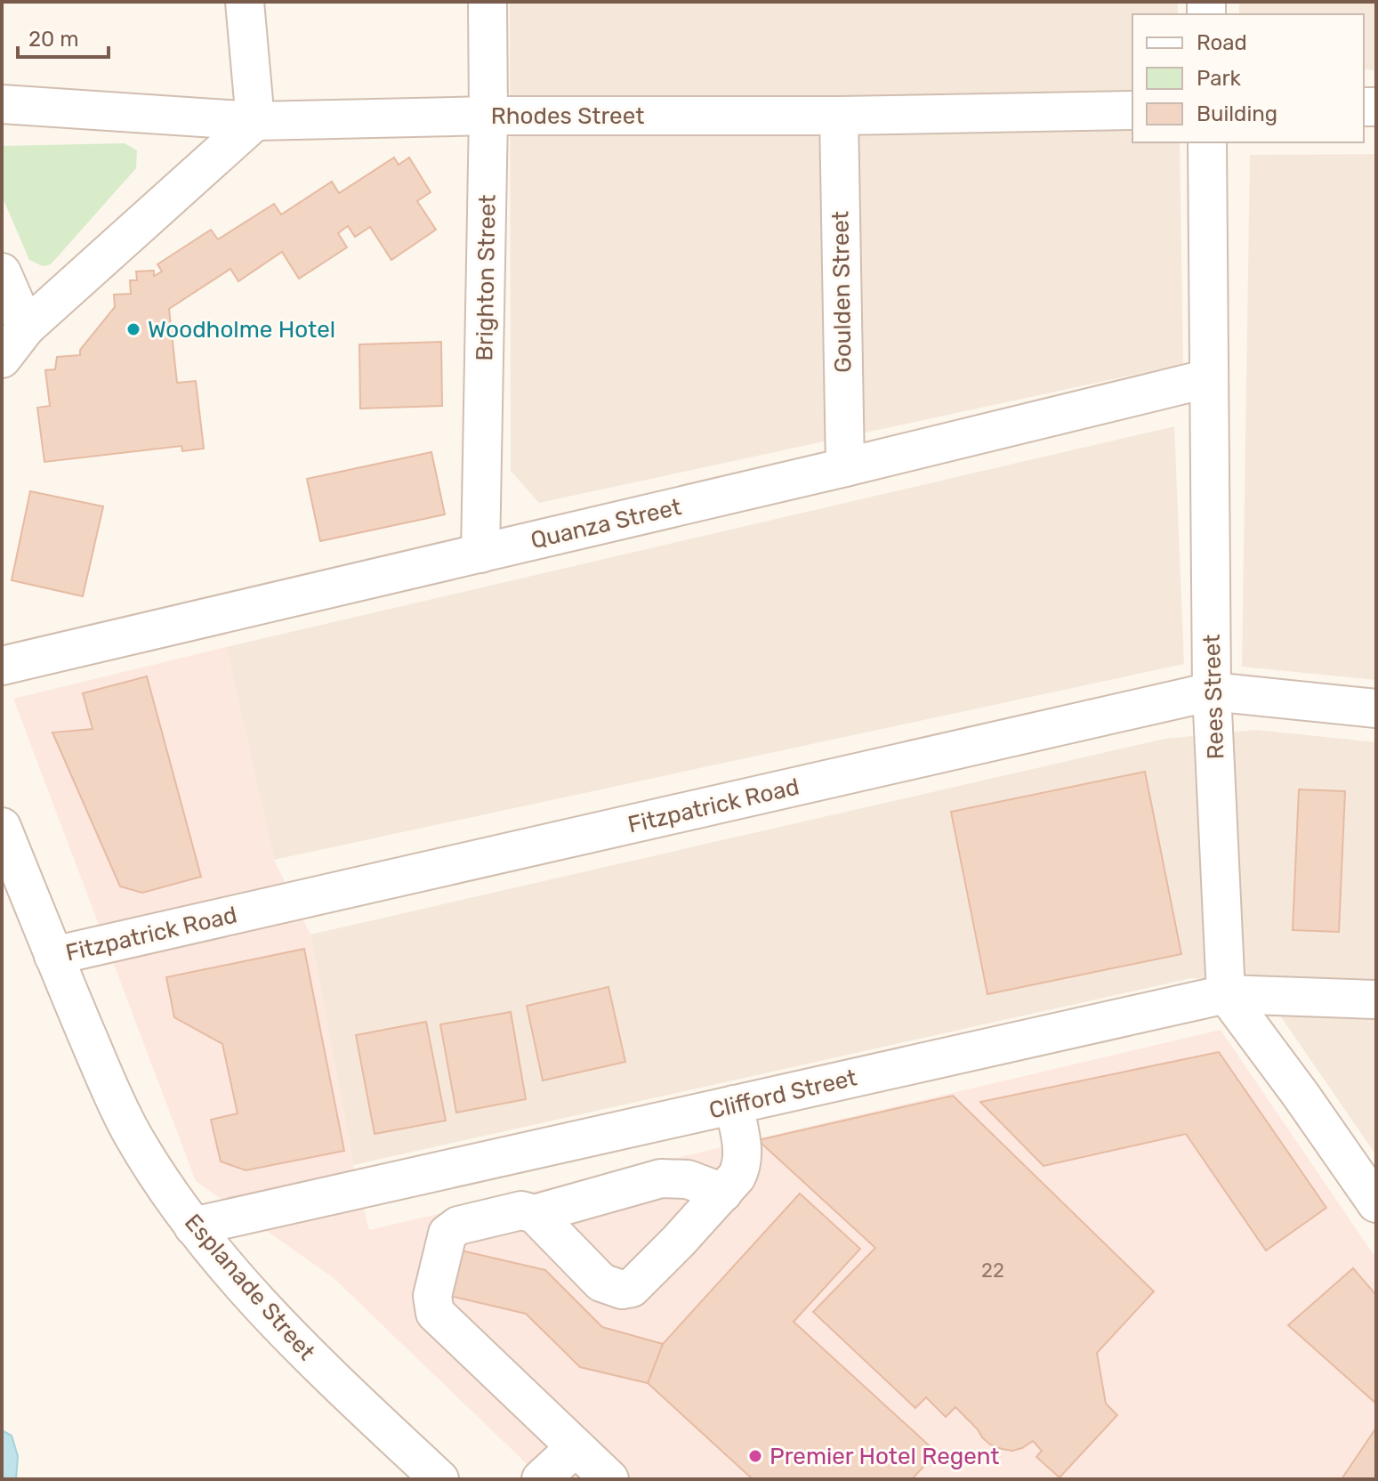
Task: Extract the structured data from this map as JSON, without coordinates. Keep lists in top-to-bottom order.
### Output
{
  "streets": {
    "street": [
      "Rhodes Street",
      "Brighton Street",
      "Goulden Street",
      "Quanza Street",
      "Rees Street",
      "Fitzpatrick Road",
      "Clifford Street",
      "Esplanade Street"
    ]
  },
  "crossings": [
    ["Rhodes Street", "Brighton Street"],
    ["Rhodes Street", "Goulden Street"],
    ["Brighton Street", "Quanza Street"],
    ["Goulden Street", "Quanza Street"],
    ["Quanza Street", "Rees Street"],
    ["Rees Street", "Fitzpatrick Road"],
    ["Rees Street", "Clifford Street"],
    ["Fitzpatrick Road", "Esplanade Street"],
    ["Clifford Street", "Esplanade Street"]
  ],
  "places": ["Woodholme Hotel", "Premier Hotel Regent"],
  "house_numbers": ["22"],
  "legend": ["Road", "Park", "Building"],
  "scale_bar": "20 m"
}
